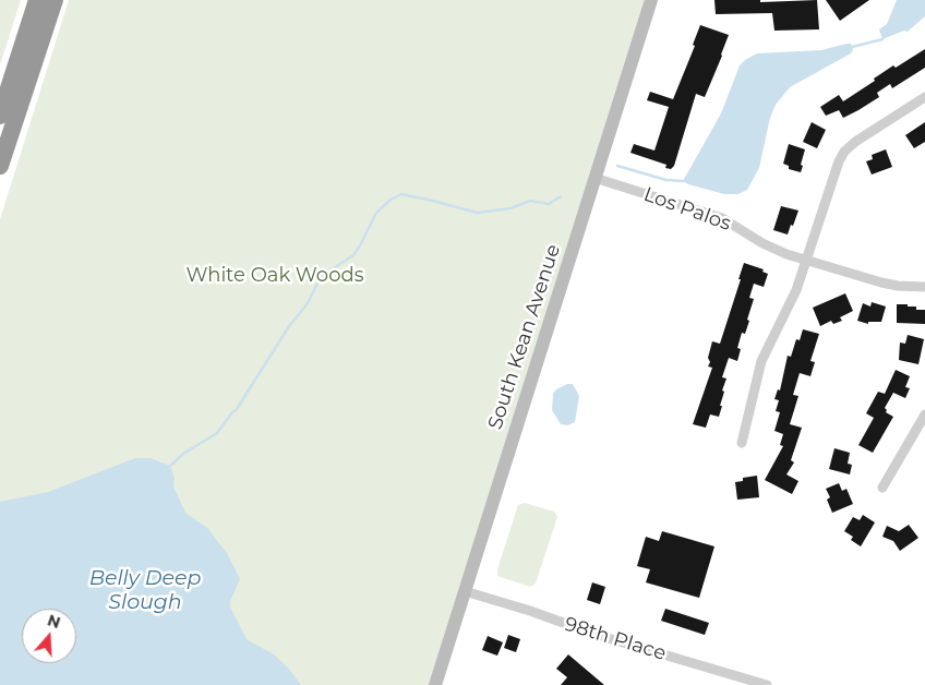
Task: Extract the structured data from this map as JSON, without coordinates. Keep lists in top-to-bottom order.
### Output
{
  "streets": {
    "street": ["Los Palos", "South Kean Avenue", "98th Place"]
  },
  "crossings": [
    ["Los Palos", "South Kean Avenue"],
    ["South Kean Avenue", "98th Place"]
  ],
  "water": ["Belly Deep Slough"],
  "parks": ["White Oak Woods"],
  "north": "top"
}
